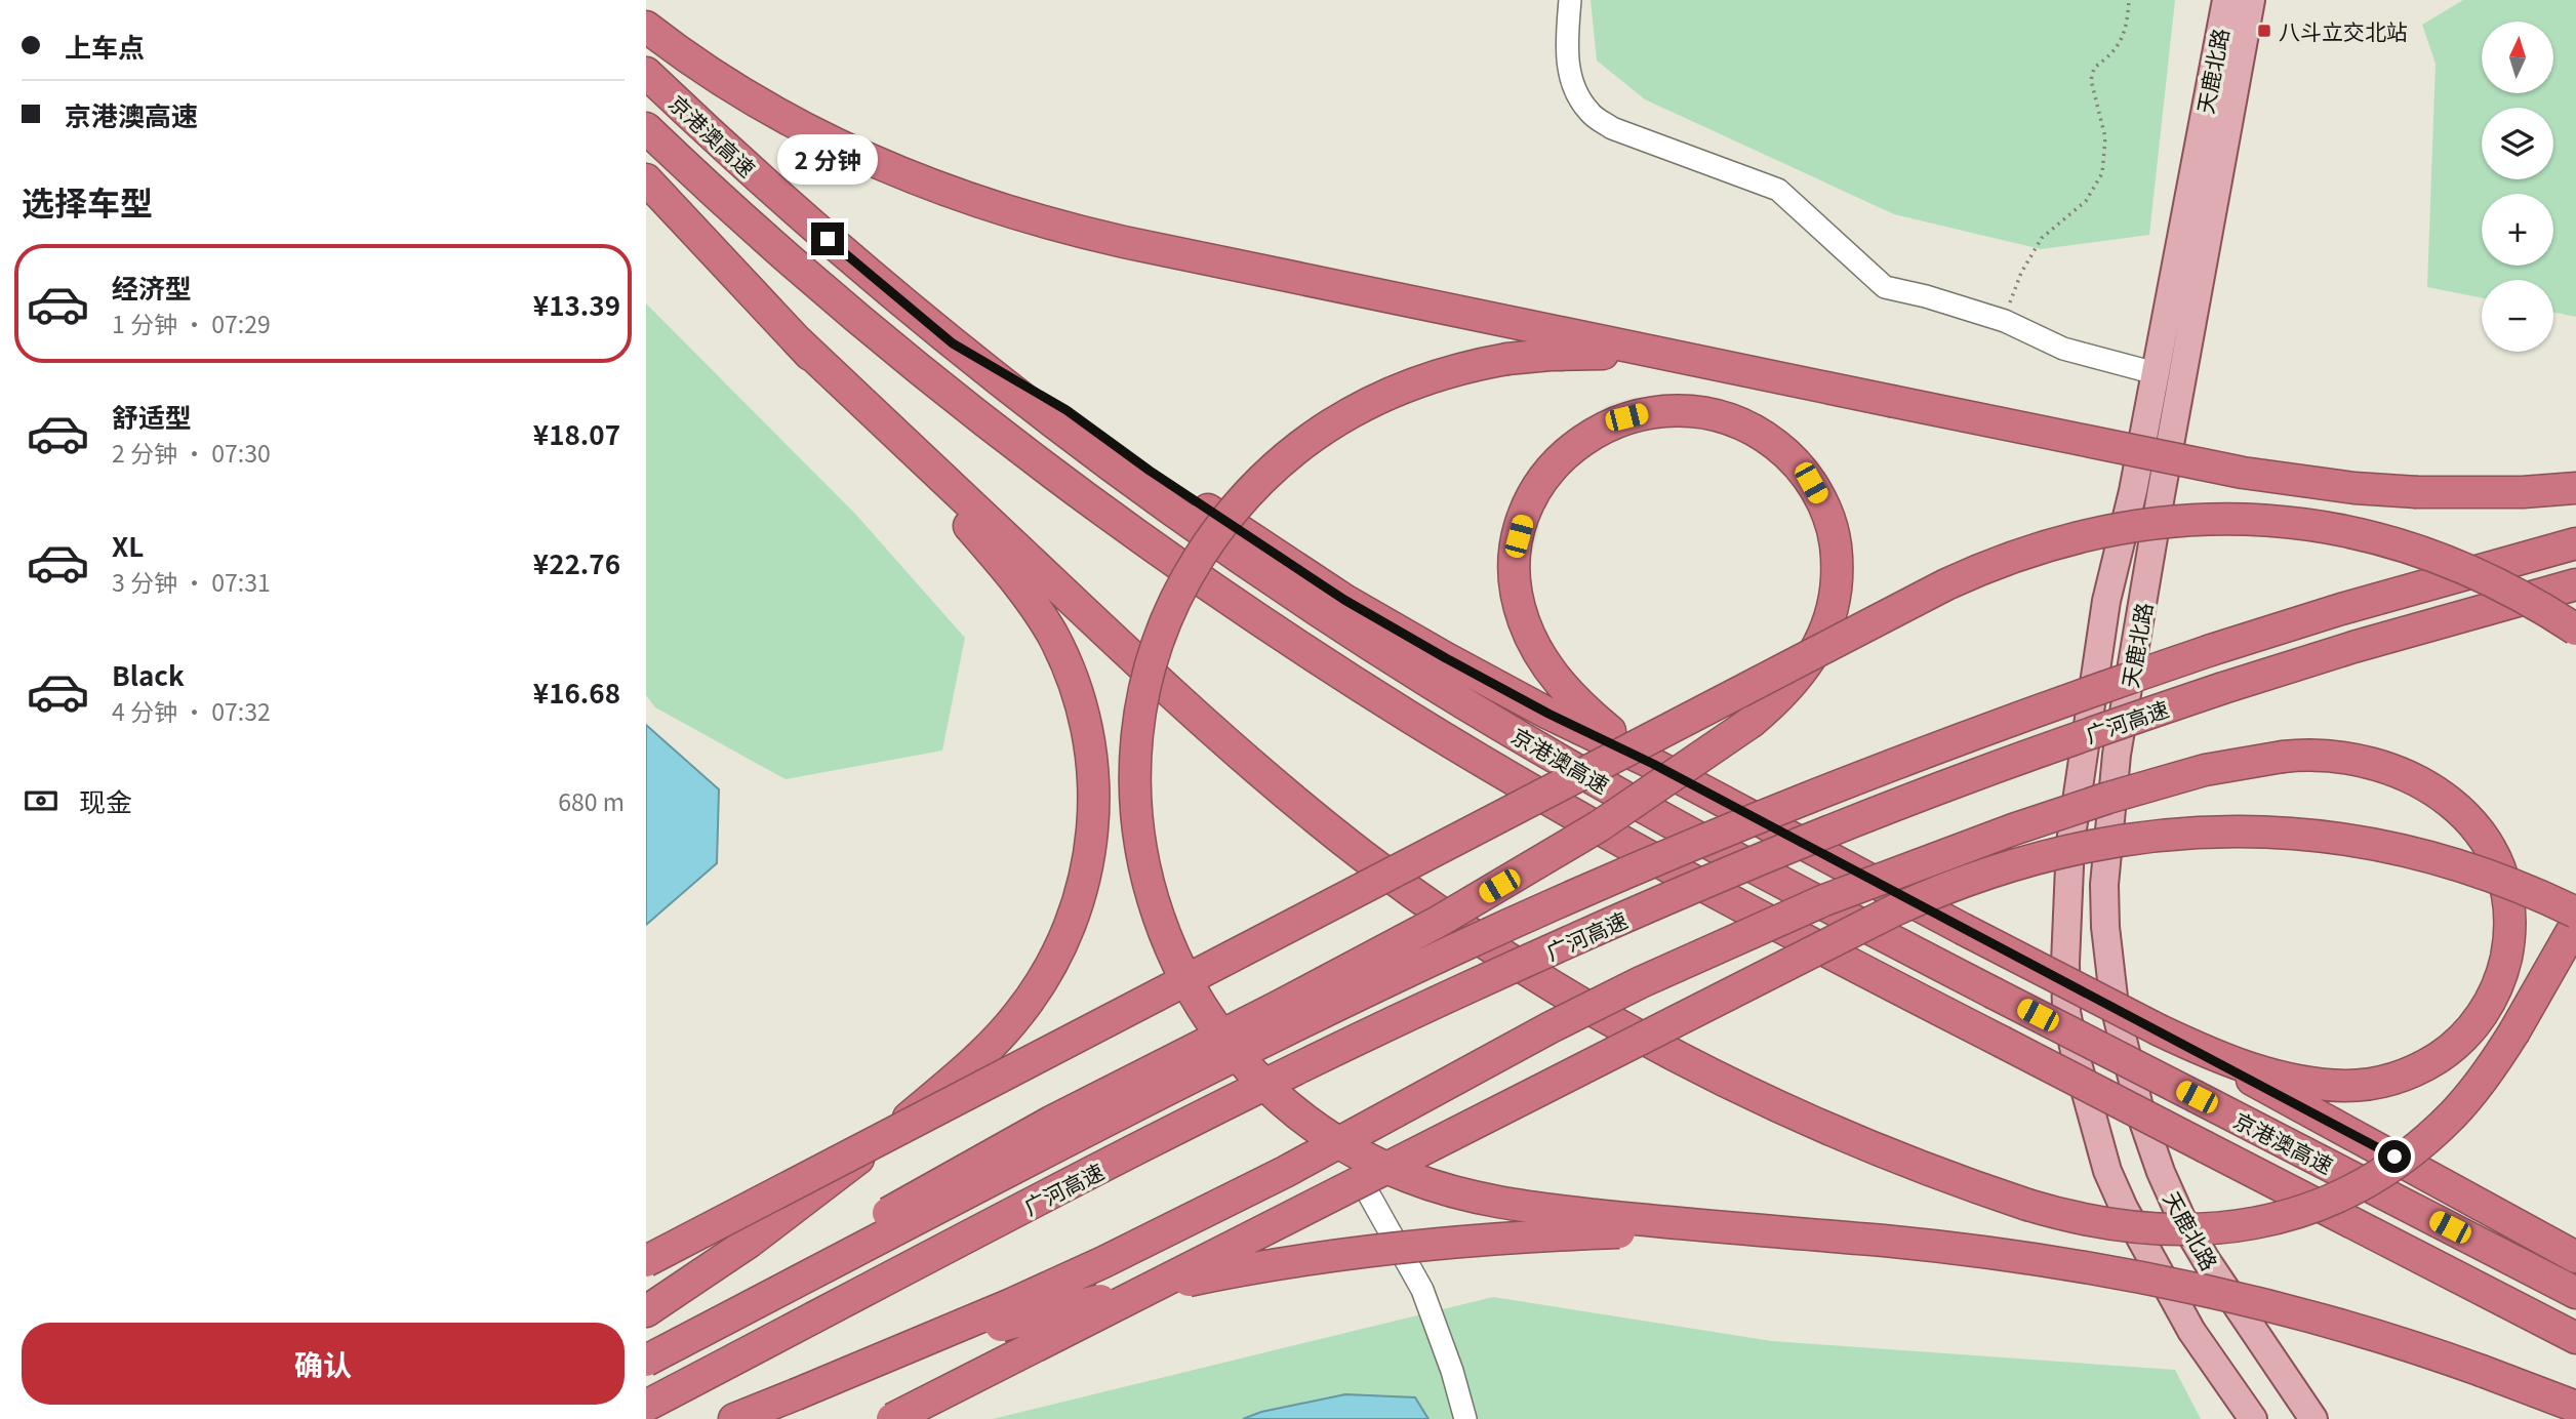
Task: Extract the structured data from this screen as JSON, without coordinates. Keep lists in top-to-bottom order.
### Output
{
  "streets": {
    "highway": ["京港澳高速", "广河高速"],
    "main road": ["天鹿北路"]
  },
  "places": {
    "transit": ["八斗立交北站"]
  },
  "north": "top",
  "page": {
    "banner": ["上车点", "京港澳高速"],
    "map_buttons": ["+", "−"],
    "bubble": "2 分钟",
    "heading": "选择车型",
    "list": [
      {
        "name": "经济型",
        "note": "1 分钟 · 07:29",
        "value": "¥13.39"
      },
      {
        "name": "舒适型",
        "note": "2 分钟 · 07:30",
        "value": "¥18.07"
      },
      {
        "name": "XL",
        "note": "3 分钟 · 07:31",
        "value": "¥22.76"
      },
      {
        "name": "Black",
        "note": "4 分钟 · 07:32",
        "value": "¥16.68"
      }
    ],
    "pay": ["现金", "680 m"],
    "buttons": "确认"
  }
}
